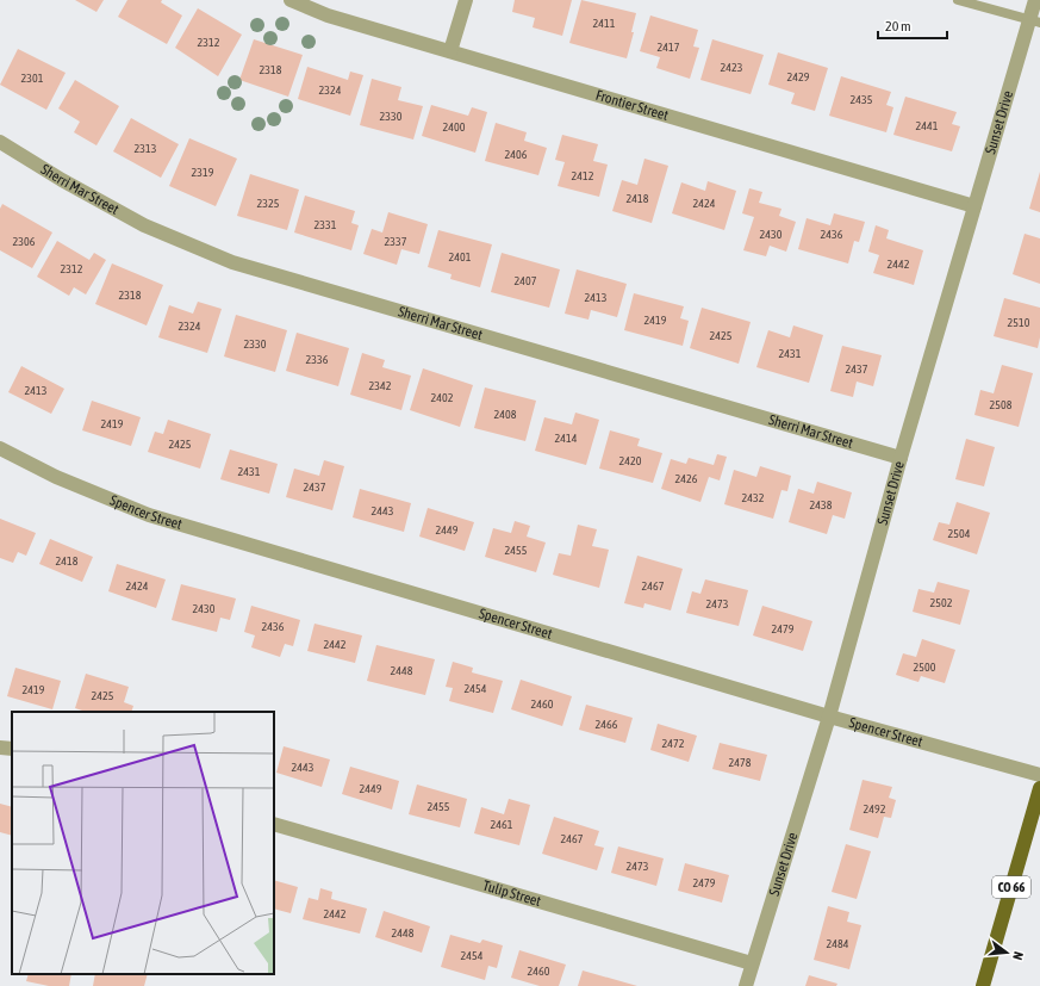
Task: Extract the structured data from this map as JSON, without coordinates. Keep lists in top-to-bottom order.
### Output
{
  "streets": {
    "main road": ["CO 66"],
    "street": [
      "Frontier Street",
      "Sunset Drive",
      "Sherri Mar Street",
      "Spencer Street",
      "Tulip Street"
    ]
  },
  "crossings": [
    ["Frontier Street", "Sunset Drive"],
    ["Sunset Drive", "Sherri Mar Street"],
    ["Sunset Drive", "Spencer Street"],
    ["Sunset Drive", "Tulip Street"]
  ],
  "house_numbers": [
    "2411",
    "2312",
    "2417",
    "2423",
    "2318",
    "2429",
    "2301",
    "2324",
    "2435",
    "2330",
    "2441",
    "2400",
    "2313",
    "2406",
    "2319",
    "2412",
    "2418",
    "2325",
    "2424",
    "2331",
    "2430",
    "2436",
    "2306",
    "2337",
    "2401",
    "2442",
    "2312",
    "2407",
    "2318",
    "2413",
    "2419",
    "2510",
    "2324",
    "2425",
    "2330",
    "2431",
    "2336",
    "2437",
    "2342",
    "2413",
    "2402",
    "2508",
    "2408",
    "2419",
    "2414",
    "2425",
    "2420",
    "2431",
    "2426",
    "2437",
    "2432",
    "2438",
    "2443",
    "2449",
    "2504",
    "2455",
    "2418",
    "2424",
    "2467",
    "2502",
    "2473",
    "2430",
    "2436",
    "2479",
    "2442",
    "2500",
    "2448",
    "2454",
    "2419",
    "2425",
    "2460",
    "2466",
    "2472",
    "2478",
    "2443",
    "2449",
    "2455",
    "2492",
    "2461",
    "2467",
    "2473",
    "2479",
    "2442",
    "2448",
    "2484",
    "2454",
    "2460"
  ],
  "scale_bar": "20 m",
  "north": "right"
}
